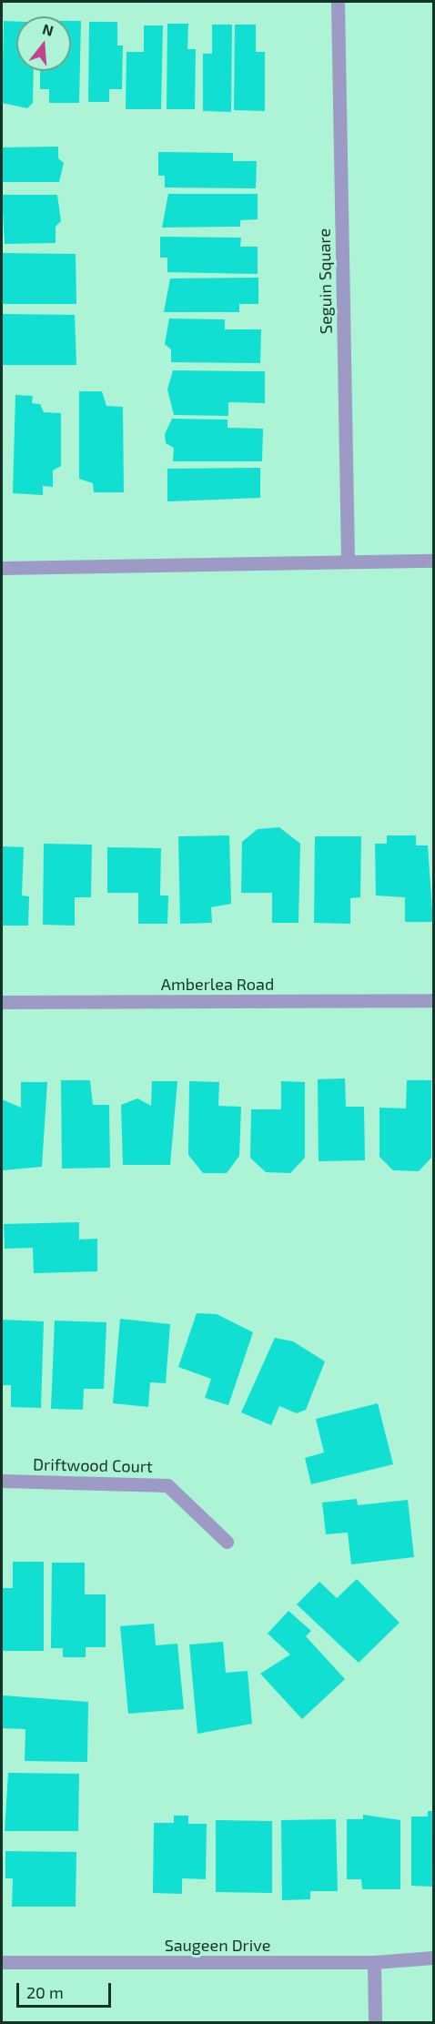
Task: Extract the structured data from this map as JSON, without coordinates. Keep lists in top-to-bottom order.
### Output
{
  "streets": {
    "street": [
      "Seguin Square",
      "Amberlea Road",
      "Driftwood Court",
      "Saugeen Drive"
    ]
  },
  "scale_bar": "20 m",
  "north": "top"
}
